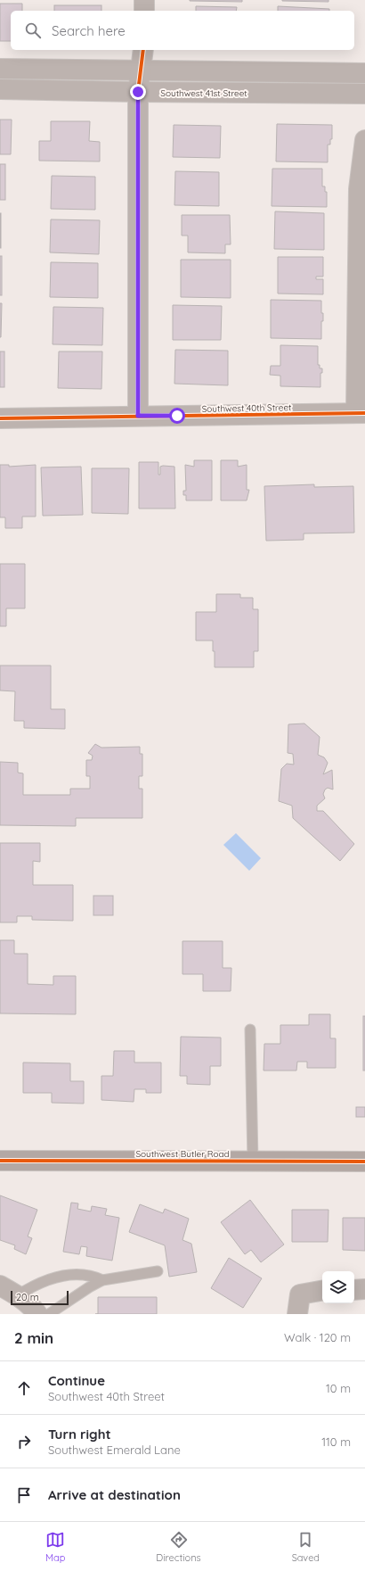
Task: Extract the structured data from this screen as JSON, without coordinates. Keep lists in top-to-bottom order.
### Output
{
  "streets": {
    "main road": ["Southwest Butler Road"],
    "street": ["Southwest 41st Street", "Southwest 40th Street"]
  },
  "scale_bar": "20 m",
  "page": {
    "search": "Search here",
    "scale": "20 m",
    "heading": ["2 min", "Walk · 120 m"],
    "list": [
      ["Continue", "Southwest 40th Street", "10 m"],
      ["Turn right", "Southwest Emerald Lane", "110 m"],
      "Arrive at destination"
    ],
    "nav": ["Map", "Directions", "Saved"]
  }
}
